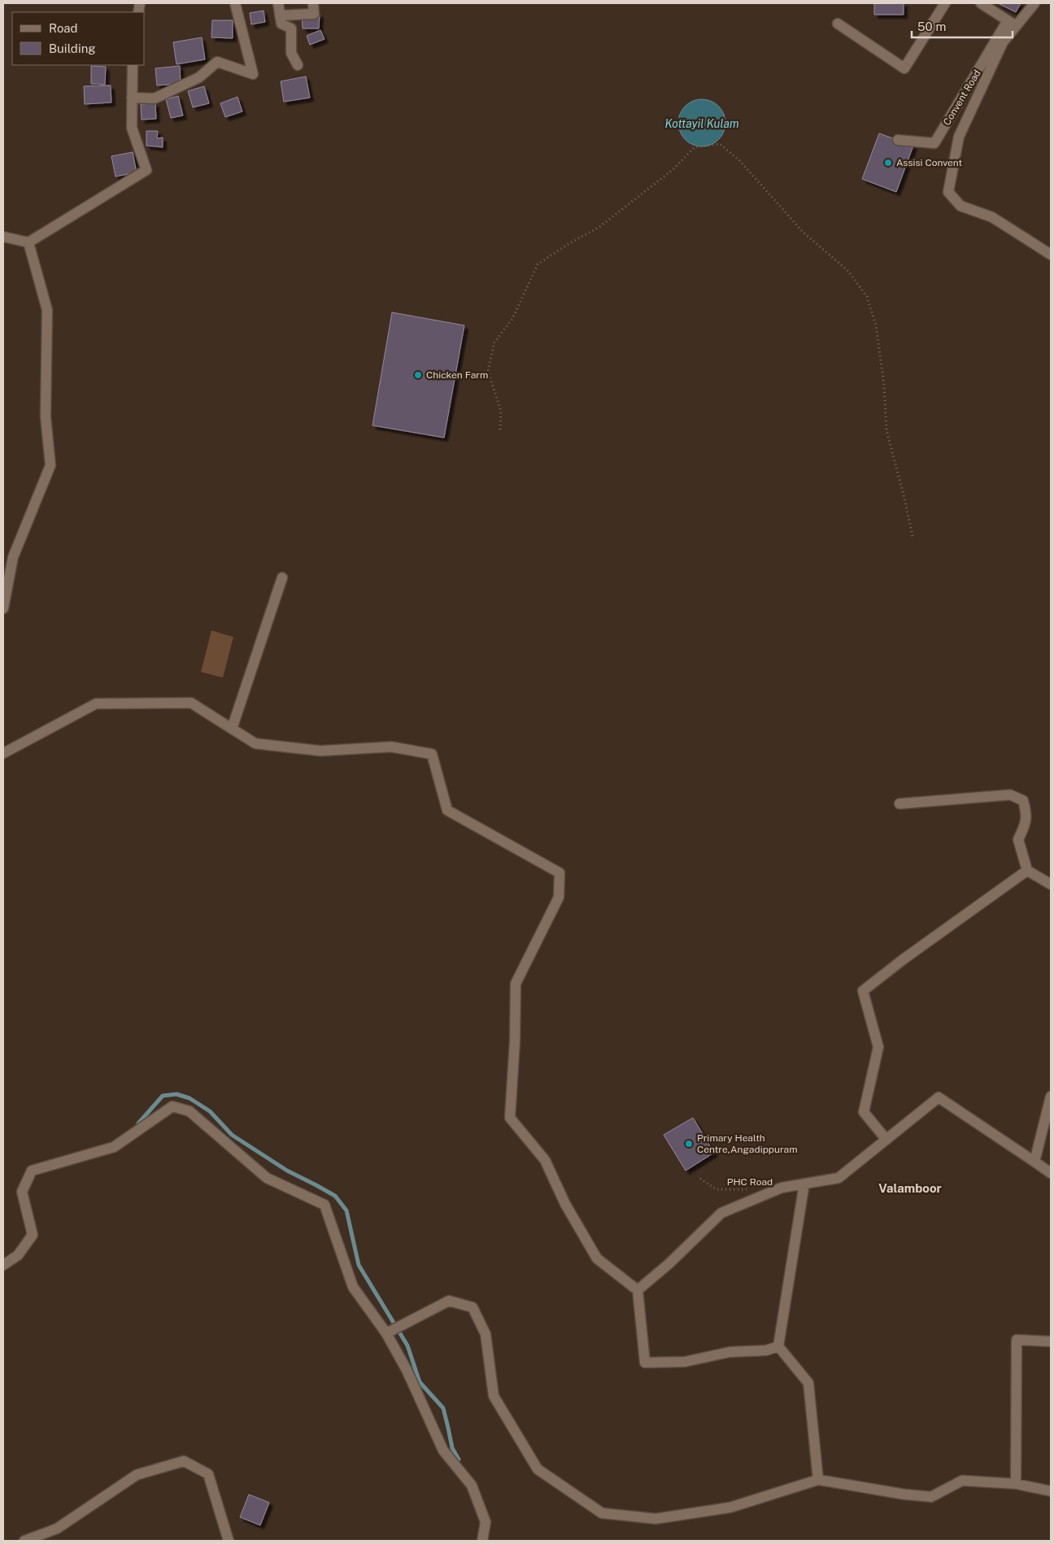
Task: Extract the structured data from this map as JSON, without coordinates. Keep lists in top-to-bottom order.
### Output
{
  "streets": {
    "street": ["Convent Road"],
    "path": ["PHC Road"]
  },
  "districts": ["Valamboor"],
  "water": ["Kottayil Kulam"],
  "places": ["Assisi Convent", "Chicken Farm", "Primary Health Centre,Angadippuram"],
  "legend": ["Road", "Building"],
  "scale_bar": "50 m"
}
